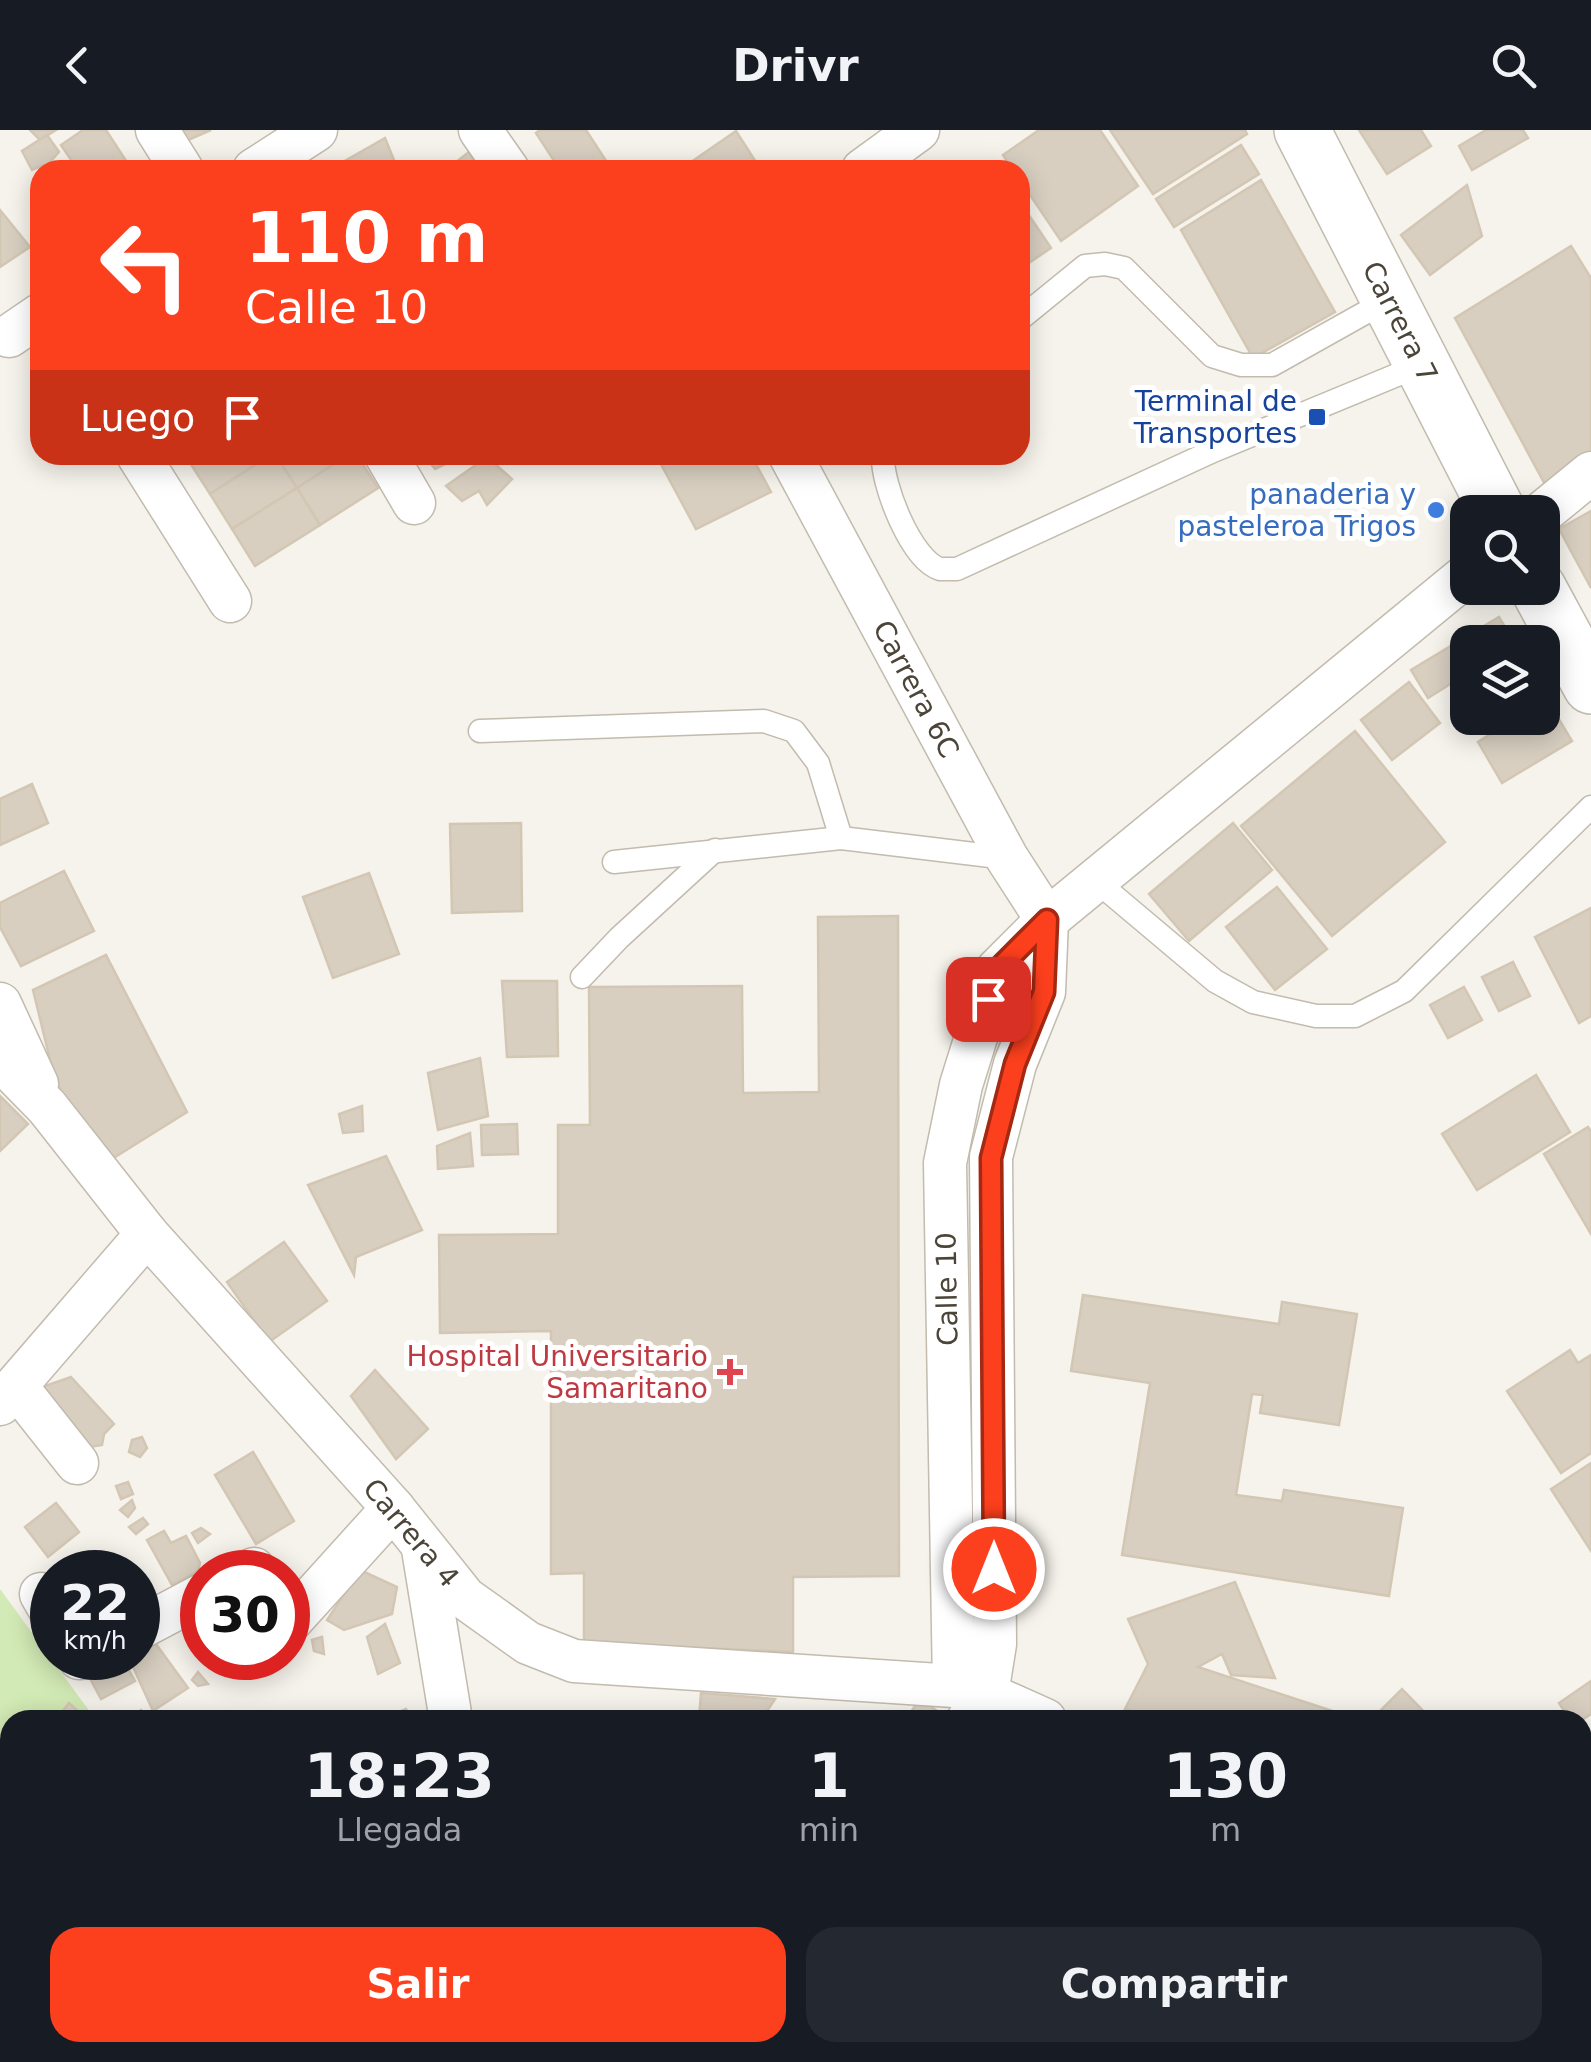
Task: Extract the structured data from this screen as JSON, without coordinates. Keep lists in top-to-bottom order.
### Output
{
  "streets": {
    "street": [
      "Carrera 7",
      "Carrera 6C",
      "Calle 10",
      "Carrera 4"
    ]
  },
  "crossings": [
    ["Carrera 6C", "Calle 10"],
    ["Calle 10", "Carrera 4"]
  ],
  "places": {
    "transit": ["Terminal de Transportes"],
    "other": ["panaderia y pasteleroa Trigos"],
    "health": ["Hospital Universitario Samaritano"]
  },
  "page": {
    "header": "Drivr",
    "turn": ["110 m", "Calle 10"],
    "then": "Luego",
    "speed": "22 km/h",
    "limit": "30",
    "eta": [
      "18:23",
      "Llegada",
      "1",
      "min",
      "130",
      "m"
    ],
    "buttons": ["Salir", "Compartir"]
  }
}
